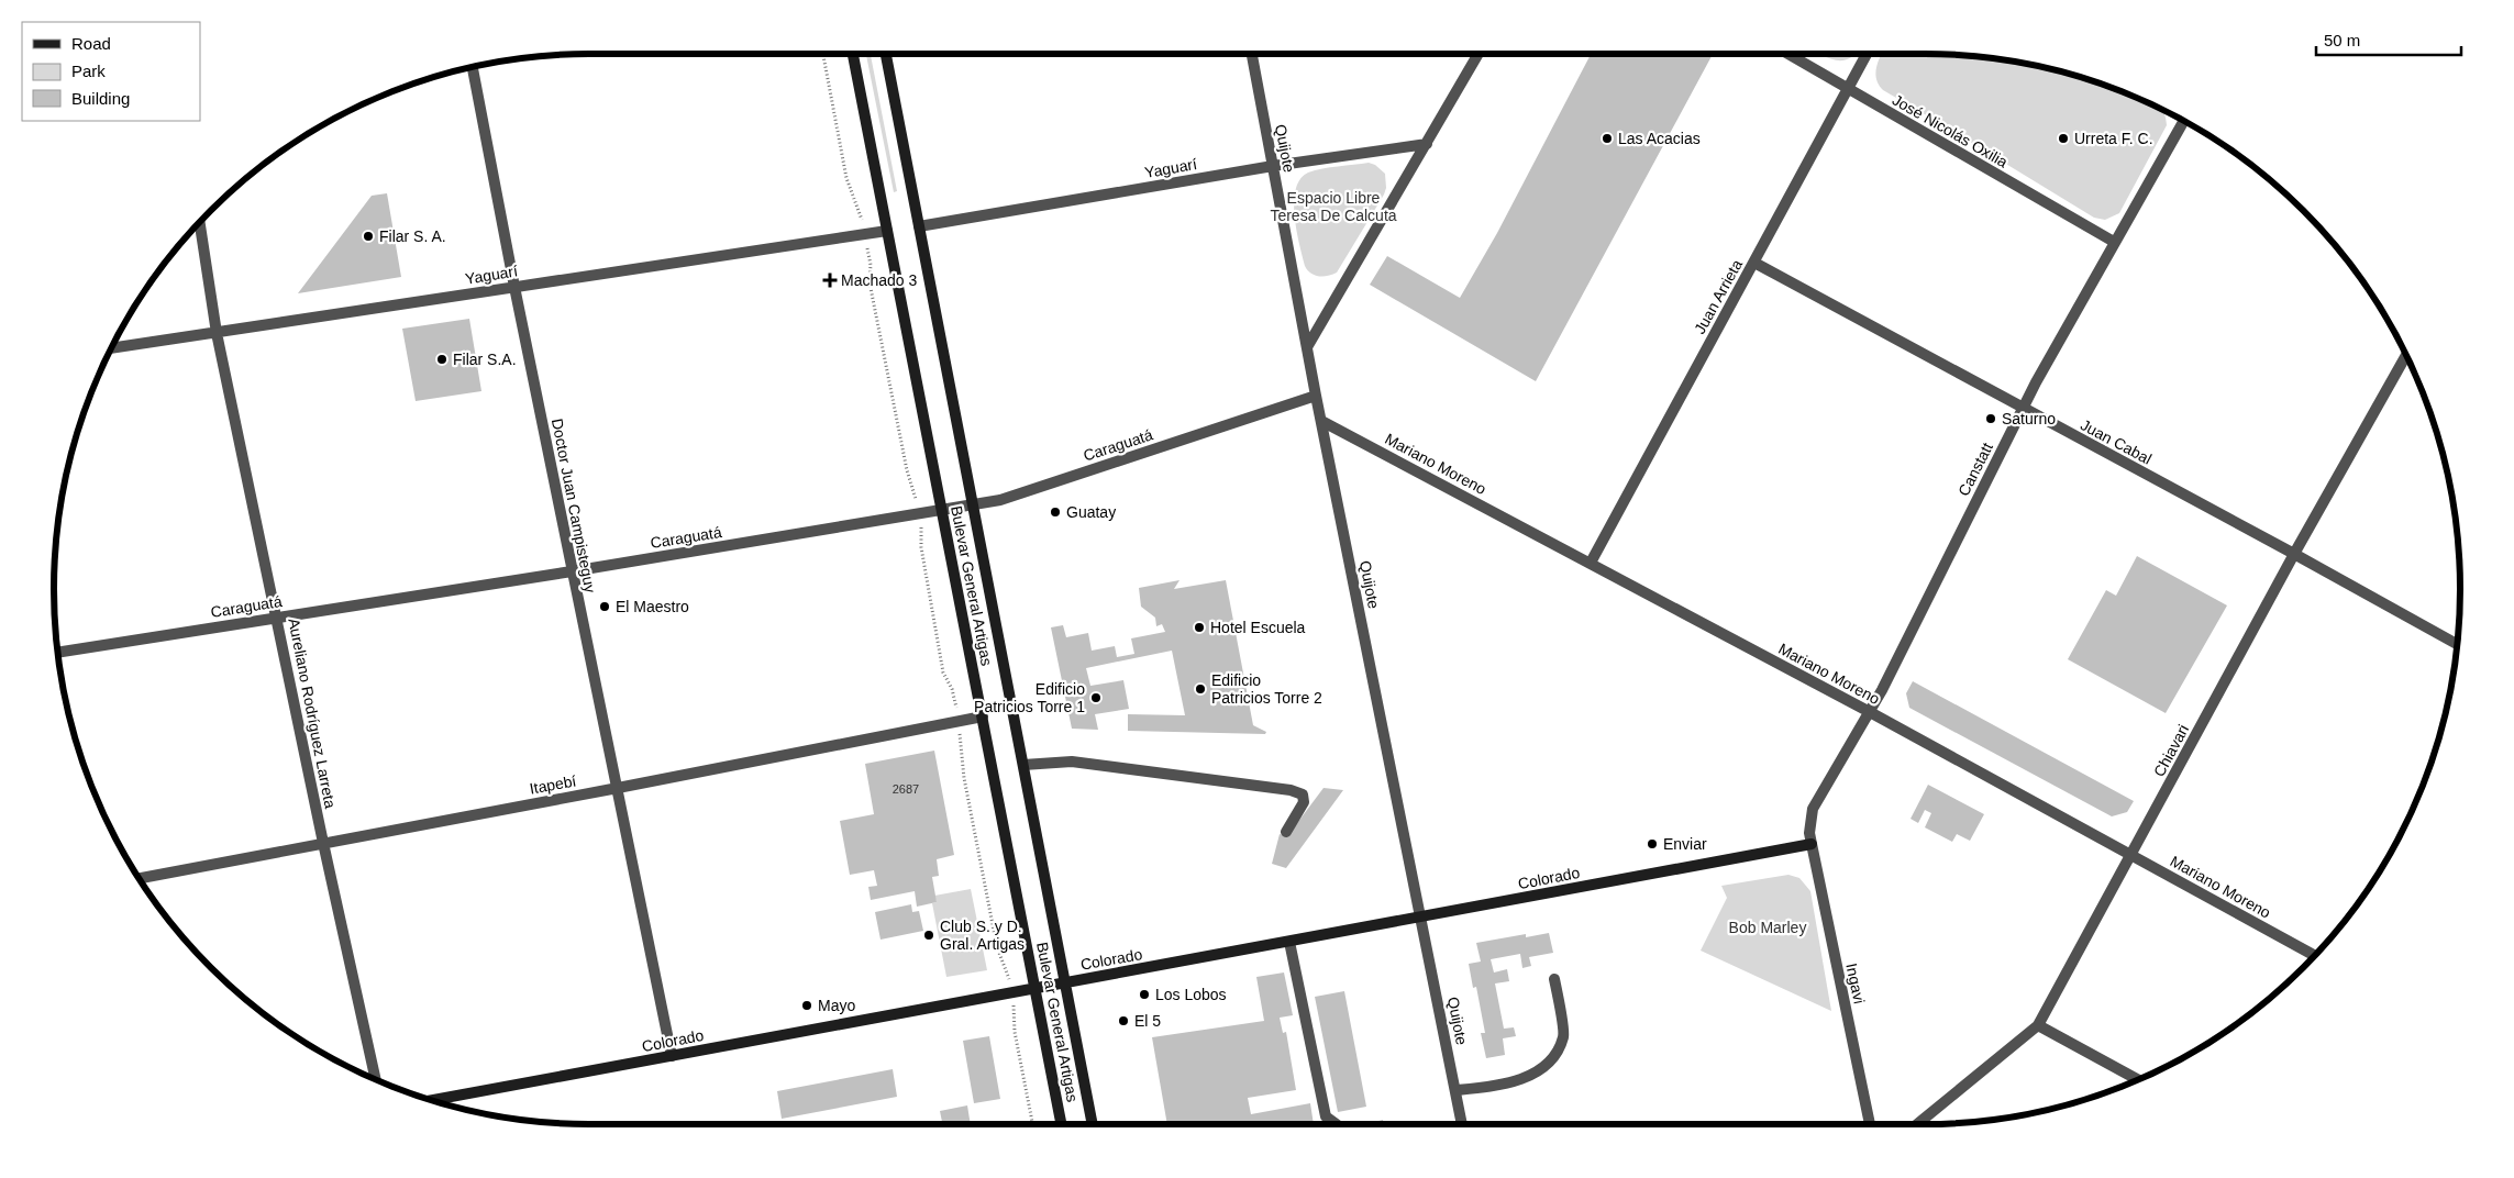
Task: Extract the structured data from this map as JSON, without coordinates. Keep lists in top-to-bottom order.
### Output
{
  "streets": {
    "main road": ["Bulevar General Artigas", "Colorado"],
    "street": [
      "José Nicolás Oxilia",
      "Quijote",
      "Yaguarí",
      "Juan Arrieta",
      "Juan Cabal",
      "Caraguatá",
      "Mariano Moreno",
      "Canstatt",
      "Doctor Juan Campisteguy",
      "Aureliano Rodríguez Larreta",
      "Chiavari",
      "Itapebí",
      "Ingavi"
    ]
  },
  "crossings": [
    ["José Nicolás Oxilia", "Juan Arrieta"],
    ["José Nicolás Oxilia", "Canstatt"],
    ["Quijote", "Yaguarí"],
    ["Quijote", "Caraguatá"],
    ["Quijote", "Mariano Moreno"],
    ["Quijote", "Colorado"],
    ["Yaguarí", "Doctor Juan Campisteguy"],
    ["Yaguarí", "Bulevar General Artigas"],
    ["Yaguarí", "Aureliano Rodríguez Larreta"],
    ["Juan Arrieta", "Juan Cabal"],
    ["Juan Arrieta", "Mariano Moreno"],
    ["Juan Cabal", "Canstatt"],
    ["Juan Cabal", "Chiavari"],
    ["Caraguatá", "Doctor Juan Campisteguy"],
    ["Caraguatá", "Bulevar General Artigas"],
    ["Caraguatá", "Aureliano Rodríguez Larreta"],
    ["Mariano Moreno", "Canstatt"],
    ["Mariano Moreno", "Chiavari"],
    ["Canstatt", "Colorado"],
    ["Canstatt", "Ingavi"],
    ["Doctor Juan Campisteguy", "Itapebí"],
    ["Doctor Juan Campisteguy", "Colorado"],
    ["Bulevar General Artigas", "Itapebí"],
    ["Bulevar General Artigas", "Colorado"],
    ["Aureliano Rodríguez Larreta", "Itapebí"],
    ["Colorado", "Ingavi"]
  ],
  "parks": ["Espacio Libre Teresa De Calcuta", "Bob Marley"],
  "places": {
    "other": [
      "Las Acacias",
      "Urreta F. C.",
      "Filar S. A.",
      "Filar S.A.",
      "Saturno",
      "Guatay",
      "El Maestro",
      "Hotel Escuela",
      "Edificio Patricios Torre 2",
      "Edificio Patricios Torre 1",
      "Enviar",
      "Club S. y D. Gral. Artigas",
      "Los Lobos",
      "Mayo",
      "El 5"
    ],
    "health": ["Machado 3"]
  },
  "house_numbers": ["2687"],
  "legend": ["Road", "Park", "Building"],
  "scale_bar": "50 m"
}
